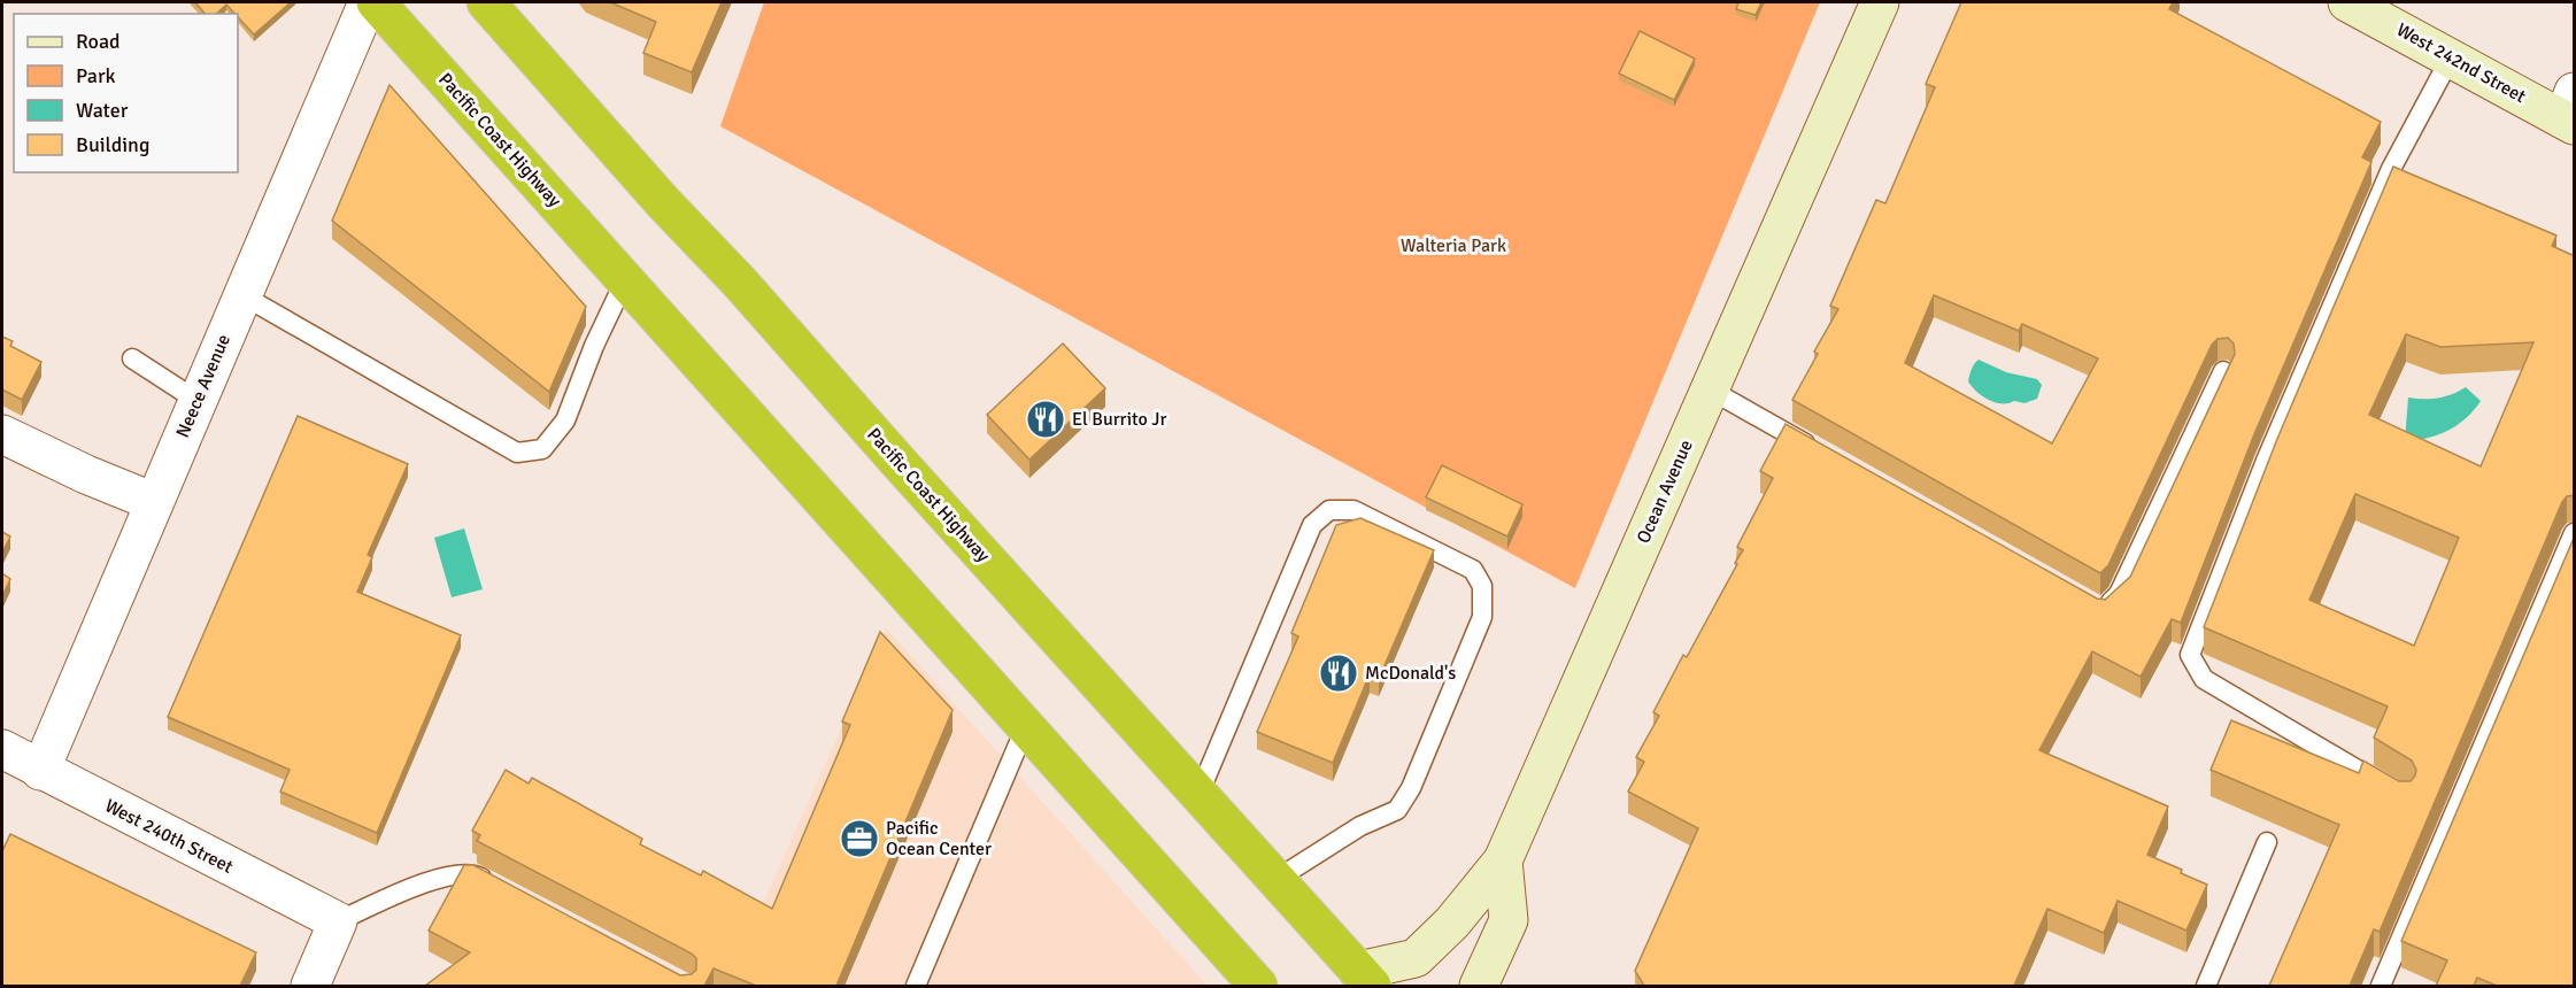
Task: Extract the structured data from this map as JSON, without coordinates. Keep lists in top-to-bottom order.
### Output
{
  "streets": {
    "highway": ["Pacific Coast Highway"],
    "street": [
      "West 242nd Street",
      "Neece Avenue",
      "Ocean Avenue",
      "West 240th Street"
    ]
  },
  "crossings": [
    ["Neece Avenue", "West 240th Street"]
  ],
  "parks": ["Walteria Park"],
  "places": {
    "restaurant": ["El Burrito Jr", "McDonald's"],
    "office": ["Pacific Ocean Center"]
  },
  "legend": [
    "Road",
    "Park",
    "Water",
    "Building"
  ]
}
